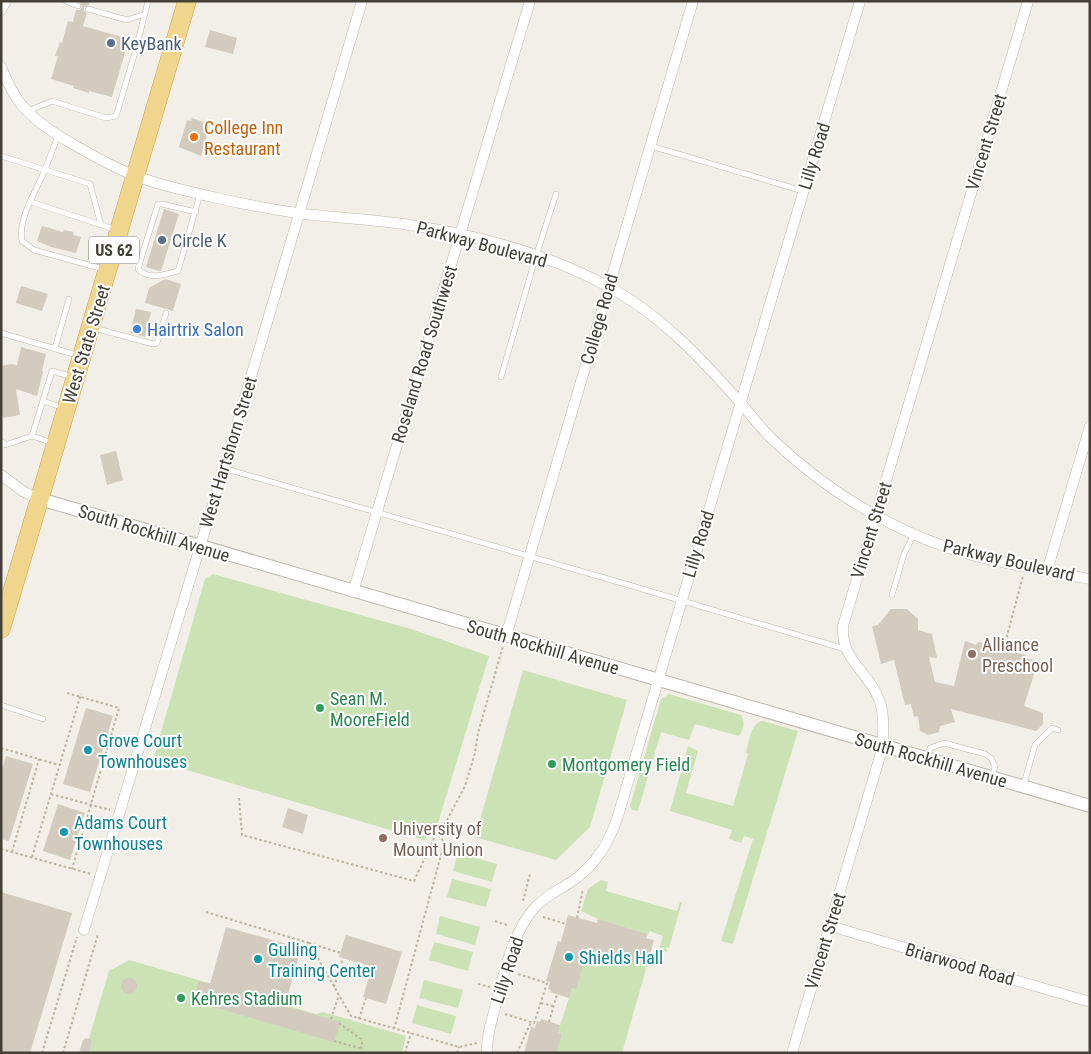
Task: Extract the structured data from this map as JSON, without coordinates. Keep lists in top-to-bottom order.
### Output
{
  "streets": {
    "highway": ["US 62", "West State Street"],
    "street": [
      "Vincent Street",
      "Lilly Road",
      "Parkway Boulevard",
      "College Road",
      "Roseland Road Southwest",
      "West Hartshorn Street",
      "South Rockhill Avenue",
      "Briarwood Road"
    ]
  },
  "crossings": [
    ["Vincent Street", "Parkway Boulevard"],
    ["Vincent Street", "South Rockhill Avenue"],
    ["Vincent Street", "Briarwood Road"],
    ["Lilly Road", "Parkway Boulevard"],
    ["Lilly Road", "South Rockhill Avenue"],
    ["Parkway Boulevard", "College Road"],
    ["Parkway Boulevard", "West State Street"],
    ["Parkway Boulevard", "Roseland Road Southwest"],
    ["Parkway Boulevard", "West Hartshorn Street"],
    ["College Road", "South Rockhill Avenue"],
    ["West State Street", "South Rockhill Avenue"],
    ["Roseland Road Southwest", "South Rockhill Avenue"],
    ["West Hartshorn Street", "South Rockhill Avenue"]
  ],
  "places": [
    "KeyBank",
    "College Inn Restaurant",
    "Circle K",
    "Hairtrix Salon",
    "Alliance Preschool",
    "Sean M. MooreField",
    "Grove Court Townhouses",
    "Montgomery Field",
    "Adams Court Townhouses",
    "University of Mount Union",
    "Shields Hall",
    "Gulling Training Center",
    "Kehres Stadium"
  ]
}
